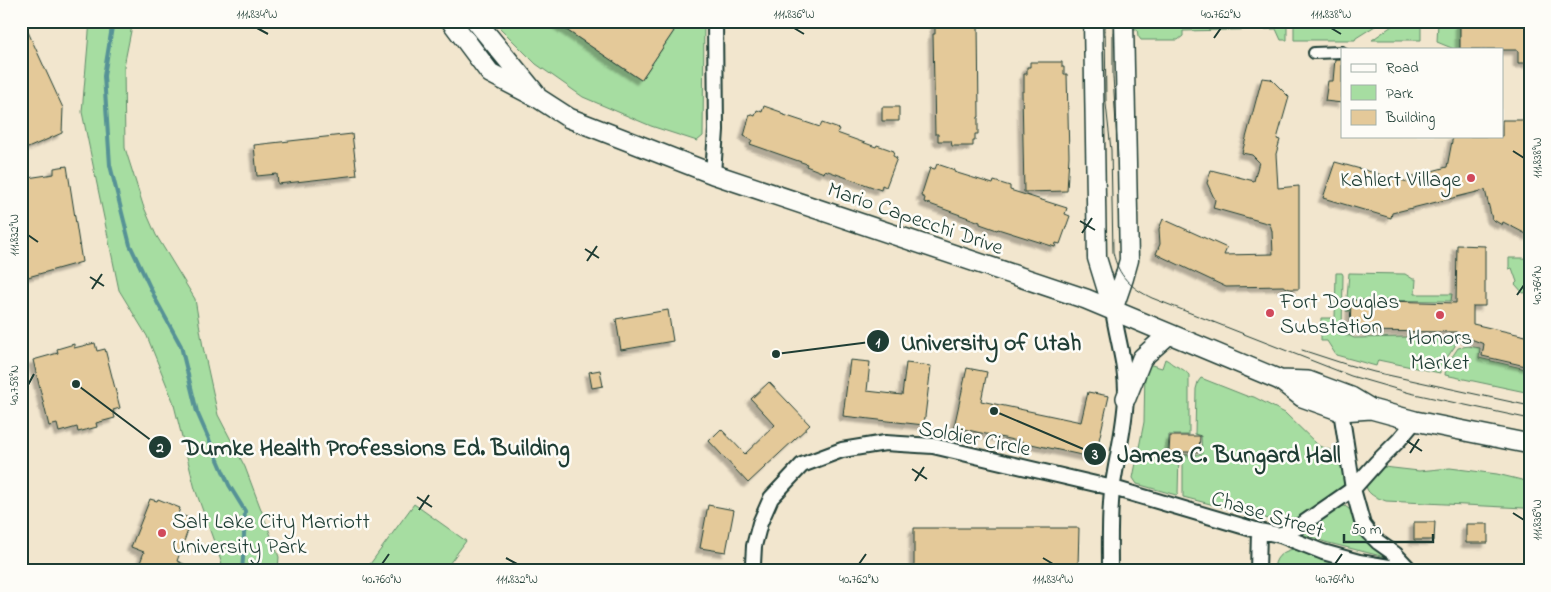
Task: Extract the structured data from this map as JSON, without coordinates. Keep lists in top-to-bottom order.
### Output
{
  "streets": {
    "main road": ["Mario Capecchi Drive"],
    "street": ["Soldier Circle", "Chase Street"]
  },
  "crossings": [
    ["Soldier Circle", "Chase Street"]
  ],
  "places": [
    "Kahlert Village",
    "Fort Douglas Substation",
    "Honors Market",
    "University of Utah",
    "Dumke Health Professions Ed. Building",
    "James C. Bungard Hall",
    "Salt Lake City Marriott University Park"
  ],
  "legend": ["Road", "Park", "Building"],
  "scale_bar": "50 m",
  "coordinates": [
    "111.834°W",
    "111.836°W",
    "40.762°N",
    "111.838°W",
    "111.832°W",
    "40.764°N",
    "40.758°N",
    "40.760°N"
  ]
}
